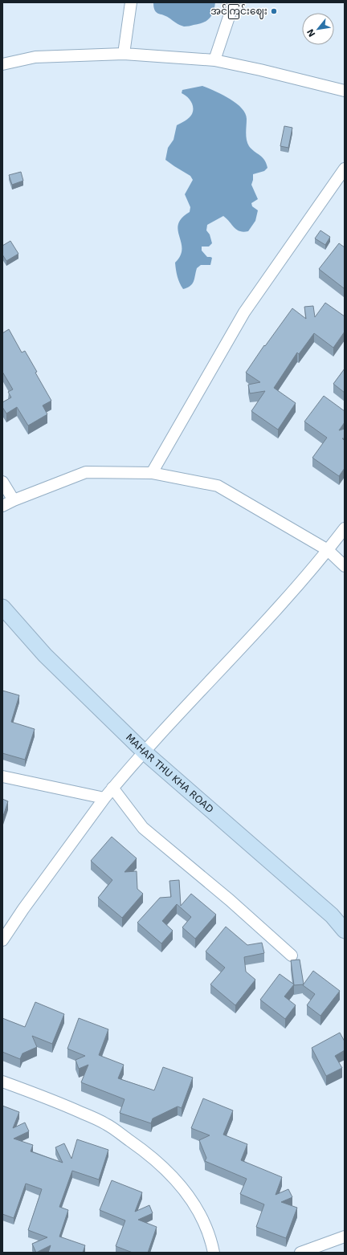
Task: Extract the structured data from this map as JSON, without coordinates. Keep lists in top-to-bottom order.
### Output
{
  "streets": {
    "main road": ["MAHAR THU KHA ROAD"]
  },
  "places": ["အင်ကြင်းဈေး"],
  "north": "bottom left"
}
